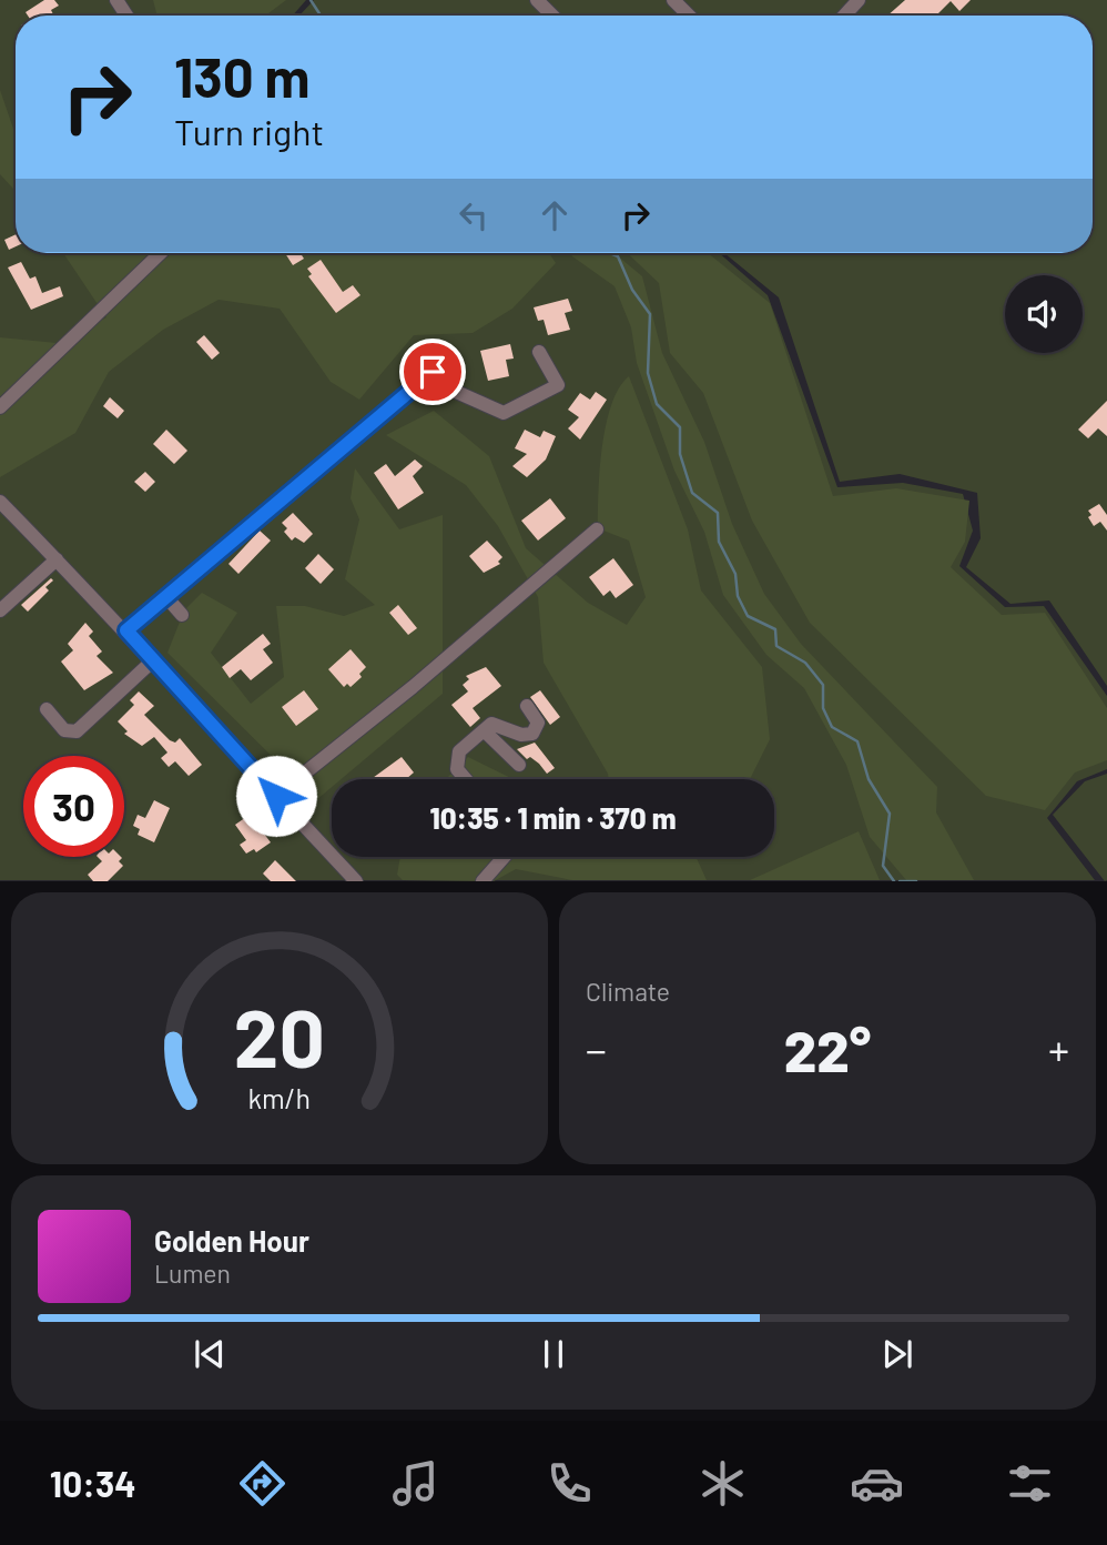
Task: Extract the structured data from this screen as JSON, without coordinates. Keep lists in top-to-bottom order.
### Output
{
  "page": {
    "turn": ["130 m", "Turn right"],
    "limit": "30",
    "trip": "10:35 · 1 min · 370 m",
    "tile": "Climate",
    "heat": ["−", "22°", "+"],
    "song": ["Golden Hour", "Lumen"],
    "tabs": "10:34",
    "gauge": ["20", "km/h"]
  }
}
